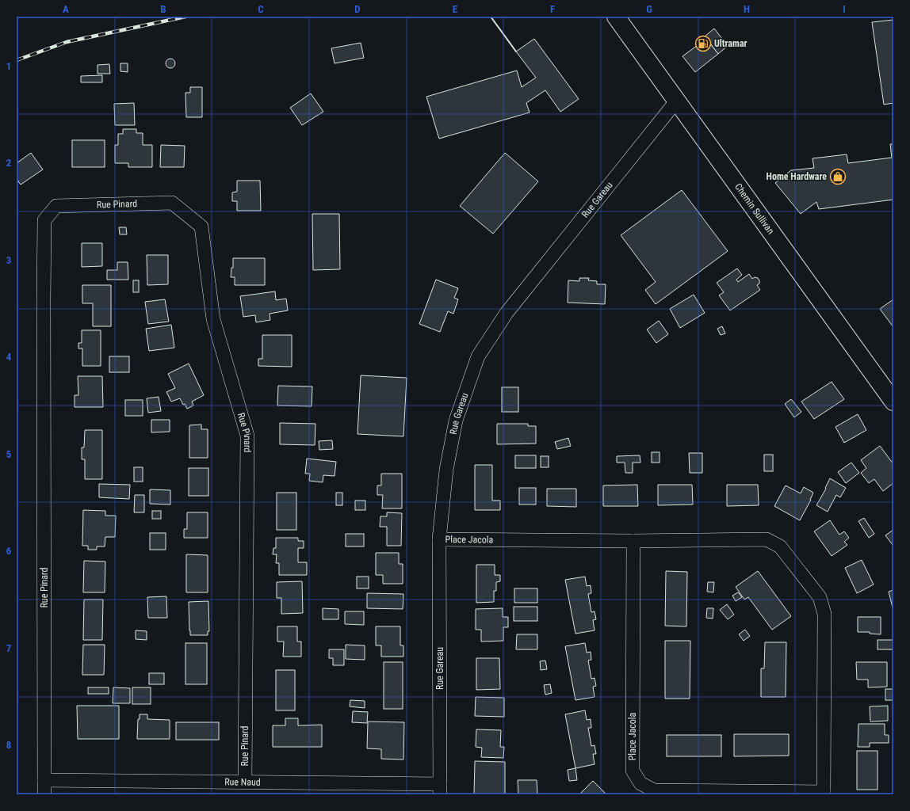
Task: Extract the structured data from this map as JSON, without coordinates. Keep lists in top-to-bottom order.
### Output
{
  "streets": {
    "main road": ["Chemin Sullivan"],
    "street": [
      "Rue Gareau",
      "Rue Pinard",
      "Place Jacola",
      "Rue Naud"
    ]
  },
  "crossings": [
    ["Rue Gareau", "Chemin Sullivan"],
    ["Rue Gareau", "Place Jacola"],
    ["Rue Gareau", "Rue Naud"],
    ["Rue Pinard", "Rue Naud"]
  ],
  "places": {
    "fuel station": ["Ultramar"],
    "shop": ["Home Hardware"]
  },
  "grid": {
    "columns": [
      "A",
      "B",
      "C",
      "D",
      "E",
      "F",
      "G",
      "H",
      "I"
    ],
    "rows": [
      "1",
      "2",
      "3",
      "4",
      "5",
      "6",
      "7",
      "8"
    ]
  }
}
